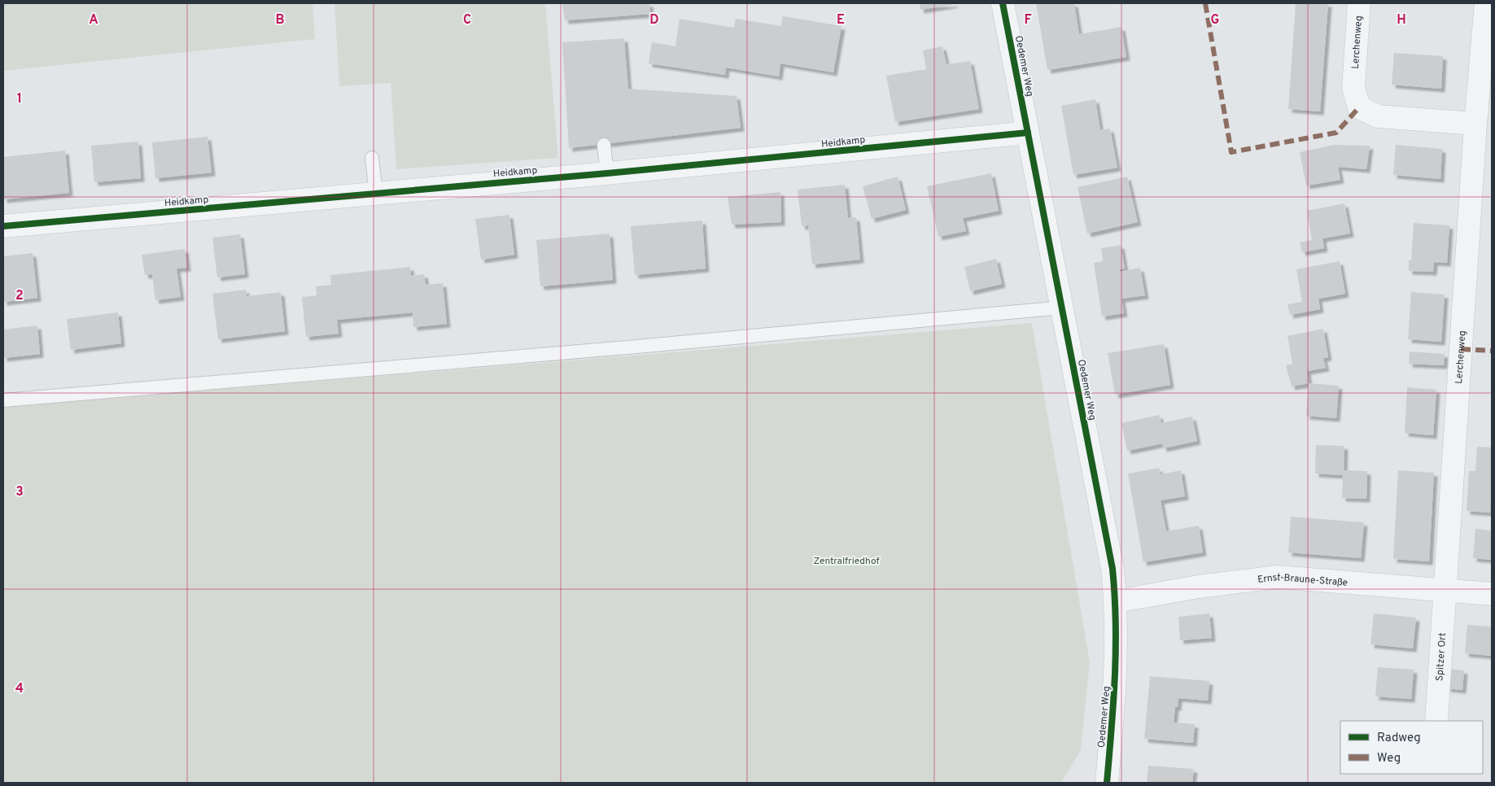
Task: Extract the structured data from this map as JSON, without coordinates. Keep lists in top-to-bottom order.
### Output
{
  "streets": {
    "street": [
      "Lerchenweg",
      "Oedemer Weg",
      "Heidkamp",
      "Ernst-Braune-Straße",
      "Spitzer Ort"
    ]
  },
  "crossings": [
    ["Lerchenweg", "Ernst-Braune-Straße"],
    ["Lerchenweg", "Spitzer Ort"],
    ["Oedemer Weg", "Heidkamp"],
    ["Oedemer Weg", "Ernst-Braune-Straße"],
    ["Ernst-Braune-Straße", "Spitzer Ort"]
  ],
  "parks": ["Zentralfriedhof"],
  "legend": ["Radweg", "Weg"],
  "grid": {
    "columns": [
      "A",
      "B",
      "C",
      "D",
      "E",
      "F",
      "G",
      "H"
    ],
    "rows": [
      "1",
      "2",
      "3",
      "4"
    ]
  }
}
